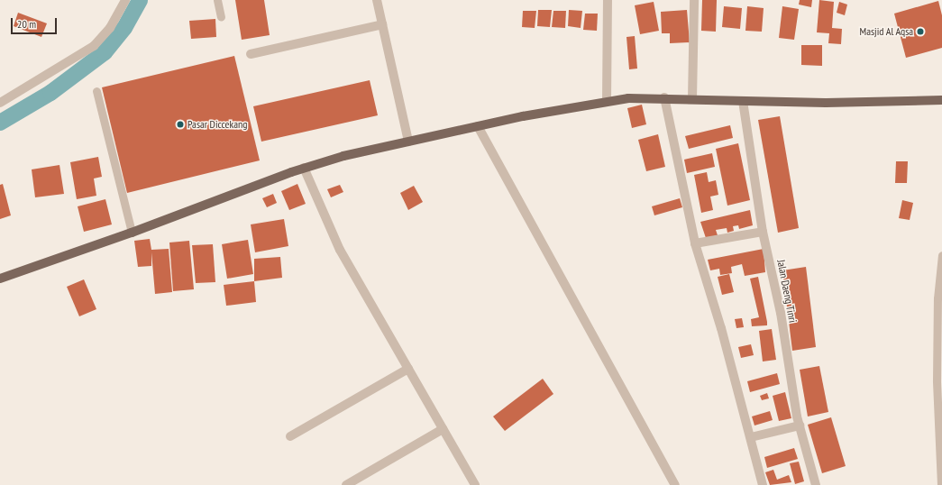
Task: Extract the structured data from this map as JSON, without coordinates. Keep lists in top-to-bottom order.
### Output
{
  "streets": {
    "street": ["Jalan Daeng Tinri"]
  },
  "places": ["Masjid Al Aqsa", "Pasar Diccekang"],
  "scale_bar": "20 m"
}
